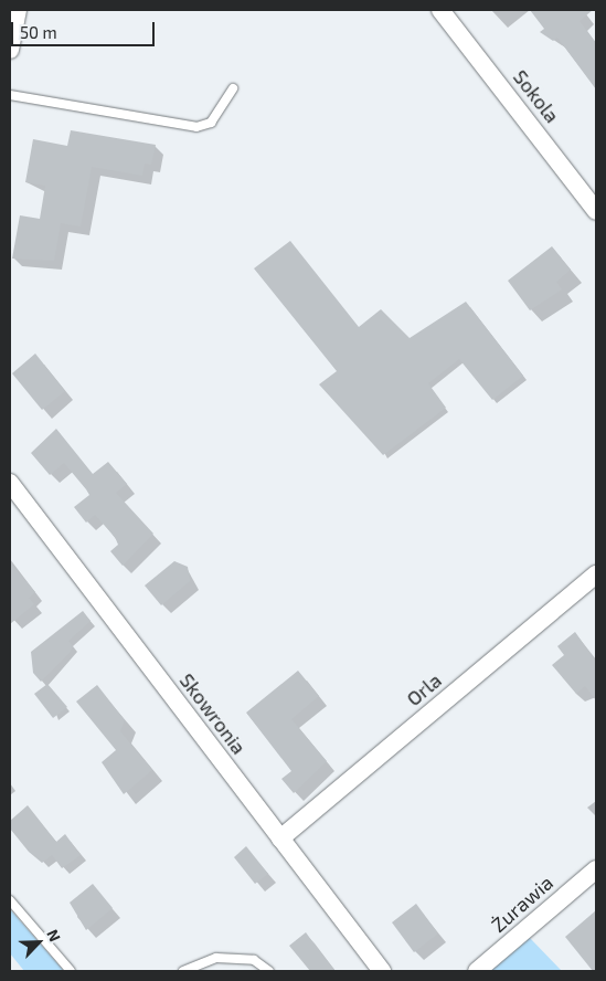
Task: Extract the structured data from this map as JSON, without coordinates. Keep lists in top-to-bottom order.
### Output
{
  "streets": {
    "street": [
      "Sokola",
      "Orla",
      "Skowronia",
      "Żurawia"
    ]
  },
  "crossings": [
    ["Orla", "Skowronia"]
  ],
  "scale_bar": "50 m",
  "north": "top right"
}
